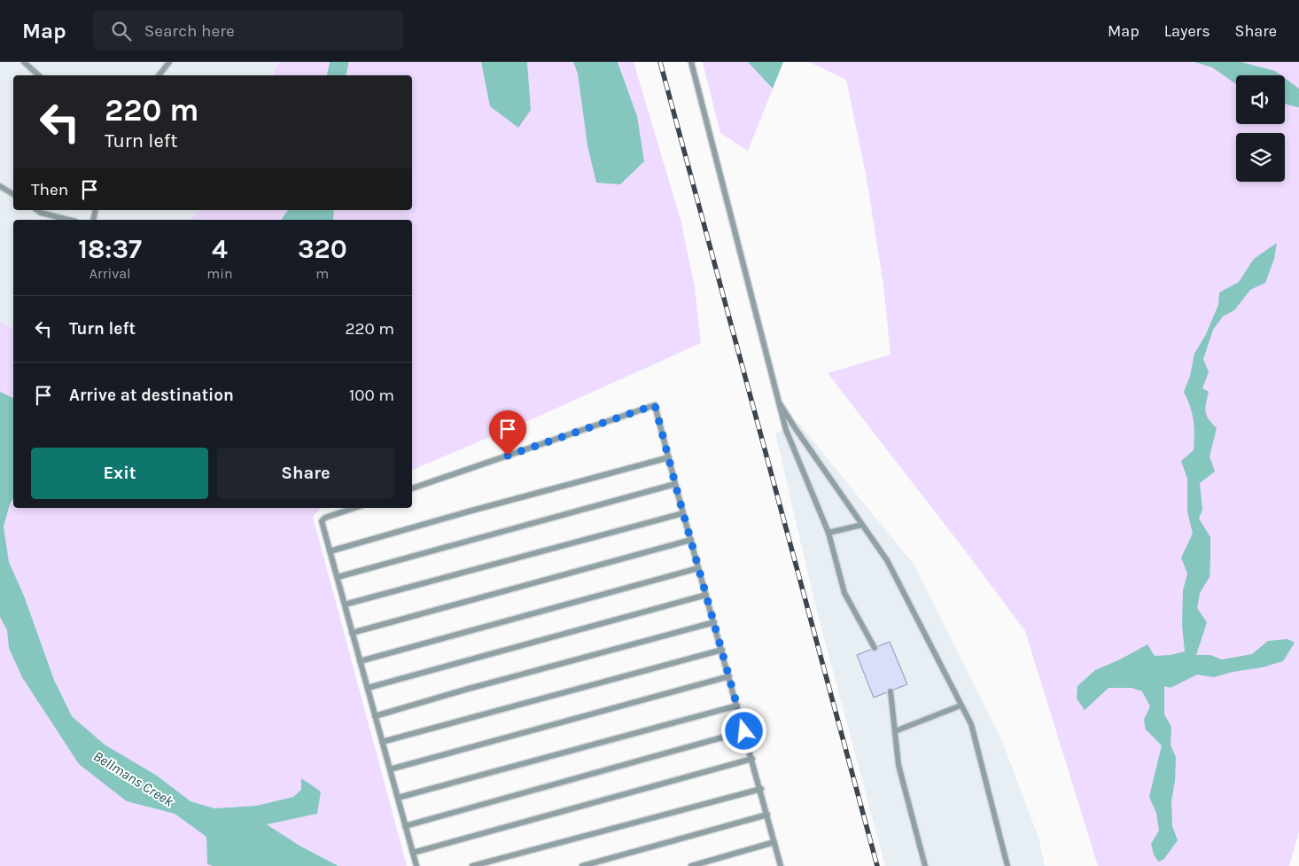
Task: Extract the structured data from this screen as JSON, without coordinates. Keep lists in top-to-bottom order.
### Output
{
  "water": ["Bellmans Creek"],
  "page": {
    "header": "Map",
    "search": "Search here",
    "nav": ["Map", "Layers", "Share"],
    "turn": ["220 m", "Turn left"],
    "then": "Then",
    "eta": [
      "18:37",
      "Arrival",
      "4",
      "min",
      "320",
      "m"
    ],
    "list": [
      {
        "name": "Turn left",
        "value": "220 m"
      },
      {
        "name": "Arrive at destination",
        "value": "100 m"
      }
    ],
    "buttons": ["Exit", "Share"]
  }
}
